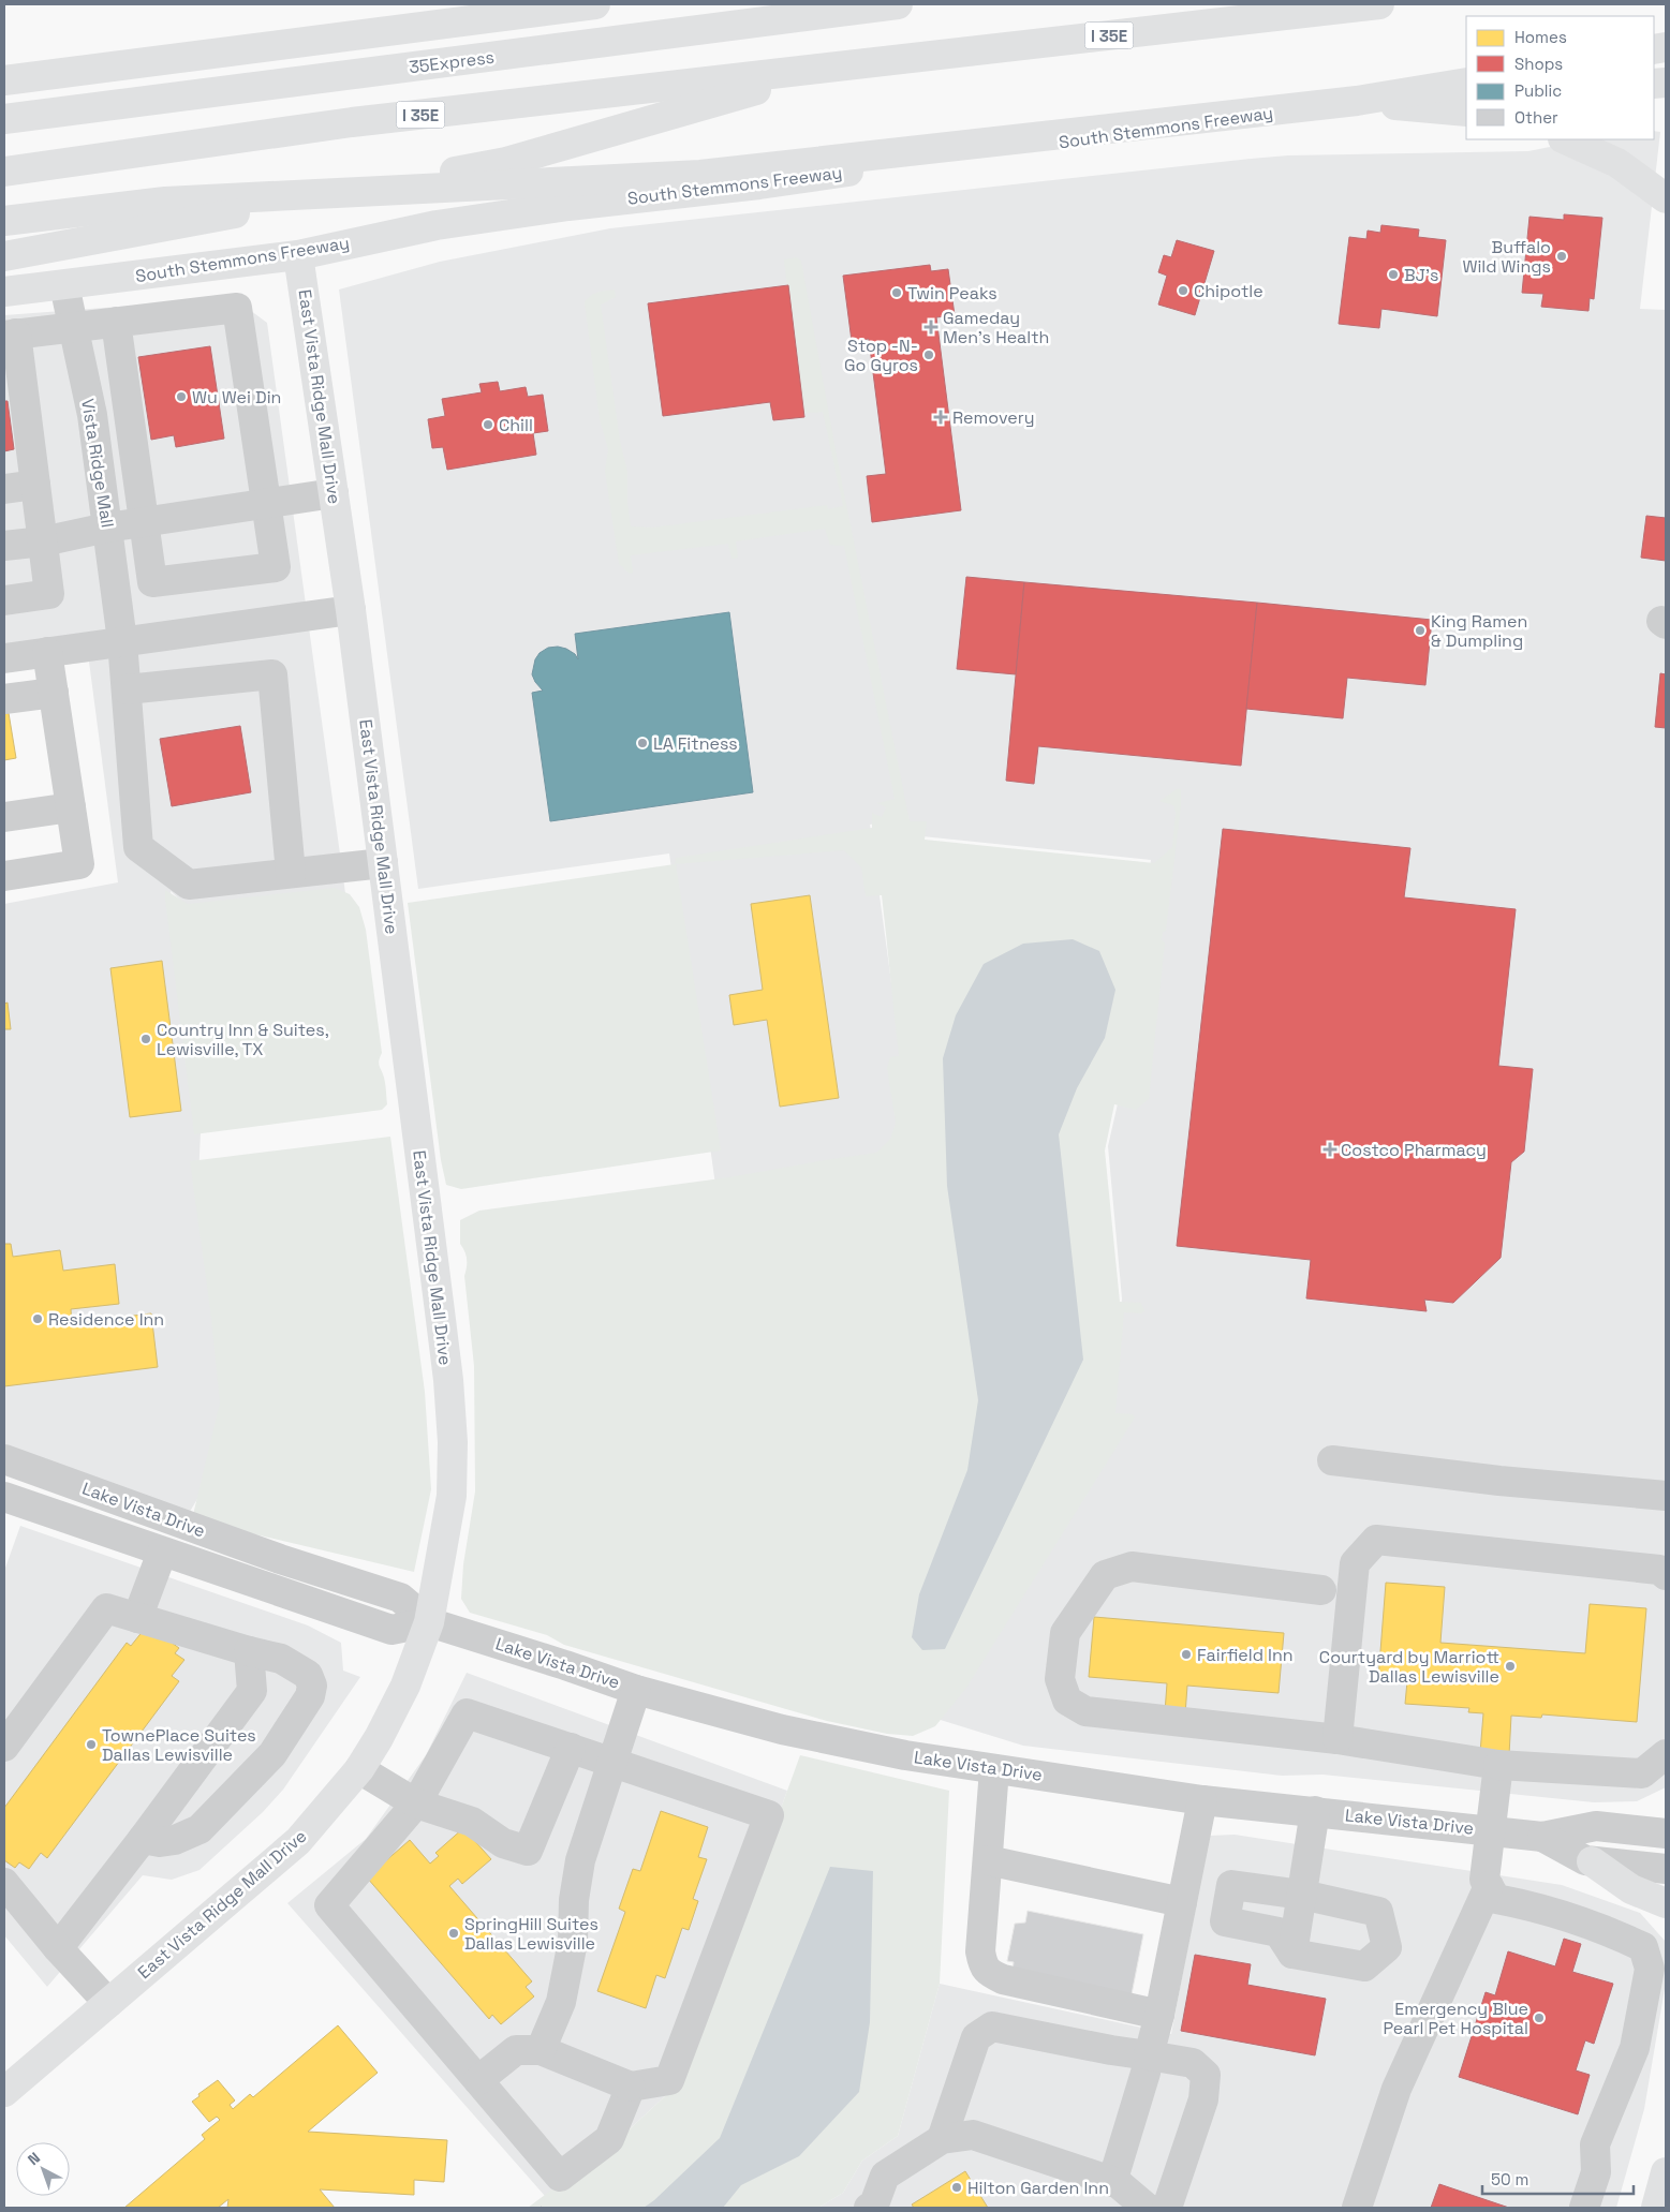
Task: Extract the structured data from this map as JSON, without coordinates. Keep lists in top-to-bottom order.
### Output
{
  "streets": {
    "main road": [
      "I 35E",
      "35Express",
      "South Stemmons Freeway",
      "East Vista Ridge Mall Drive"
    ],
    "street": ["Vista Ridge Mall", "Lake Vista Drive"]
  },
  "crossings": [
    ["South Stemmons Freeway", "East Vista Ridge Mall Drive"],
    ["South Stemmons Freeway", "Vista Ridge Mall"],
    ["East Vista Ridge Mall Drive", "Vista Ridge Mall"],
    ["East Vista Ridge Mall Drive", "Lake Vista Drive"]
  ],
  "places": {
    "other": [
      "Buffalo Wild Wings",
      "BJ's",
      "Chipotle",
      "Twin Peaks",
      "Stop -N- Go Gyros",
      "Wu Wei Din",
      "Chill",
      "King Ramen & Dumpling",
      "LA Fitness",
      "Country Inn & Suites, Lewisville, TX",
      "Residence Inn",
      "Fairfield Inn",
      "Courtyard by Marriott Dallas Lewisville",
      "TownePlace Suites Dallas Lewisville",
      "SpringHill Suites Dallas Lewisville",
      "Emergency Blue Pearl Pet Hospital",
      "Hilton Garden Inn"
    ],
    "health": ["Gameday Men's Health", "Removery", "Costco Pharmacy"]
  },
  "legend": [
    "Homes",
    "Shops",
    "Public",
    "Other"
  ],
  "scale_bar": "50 m",
  "north": "top left"
}
